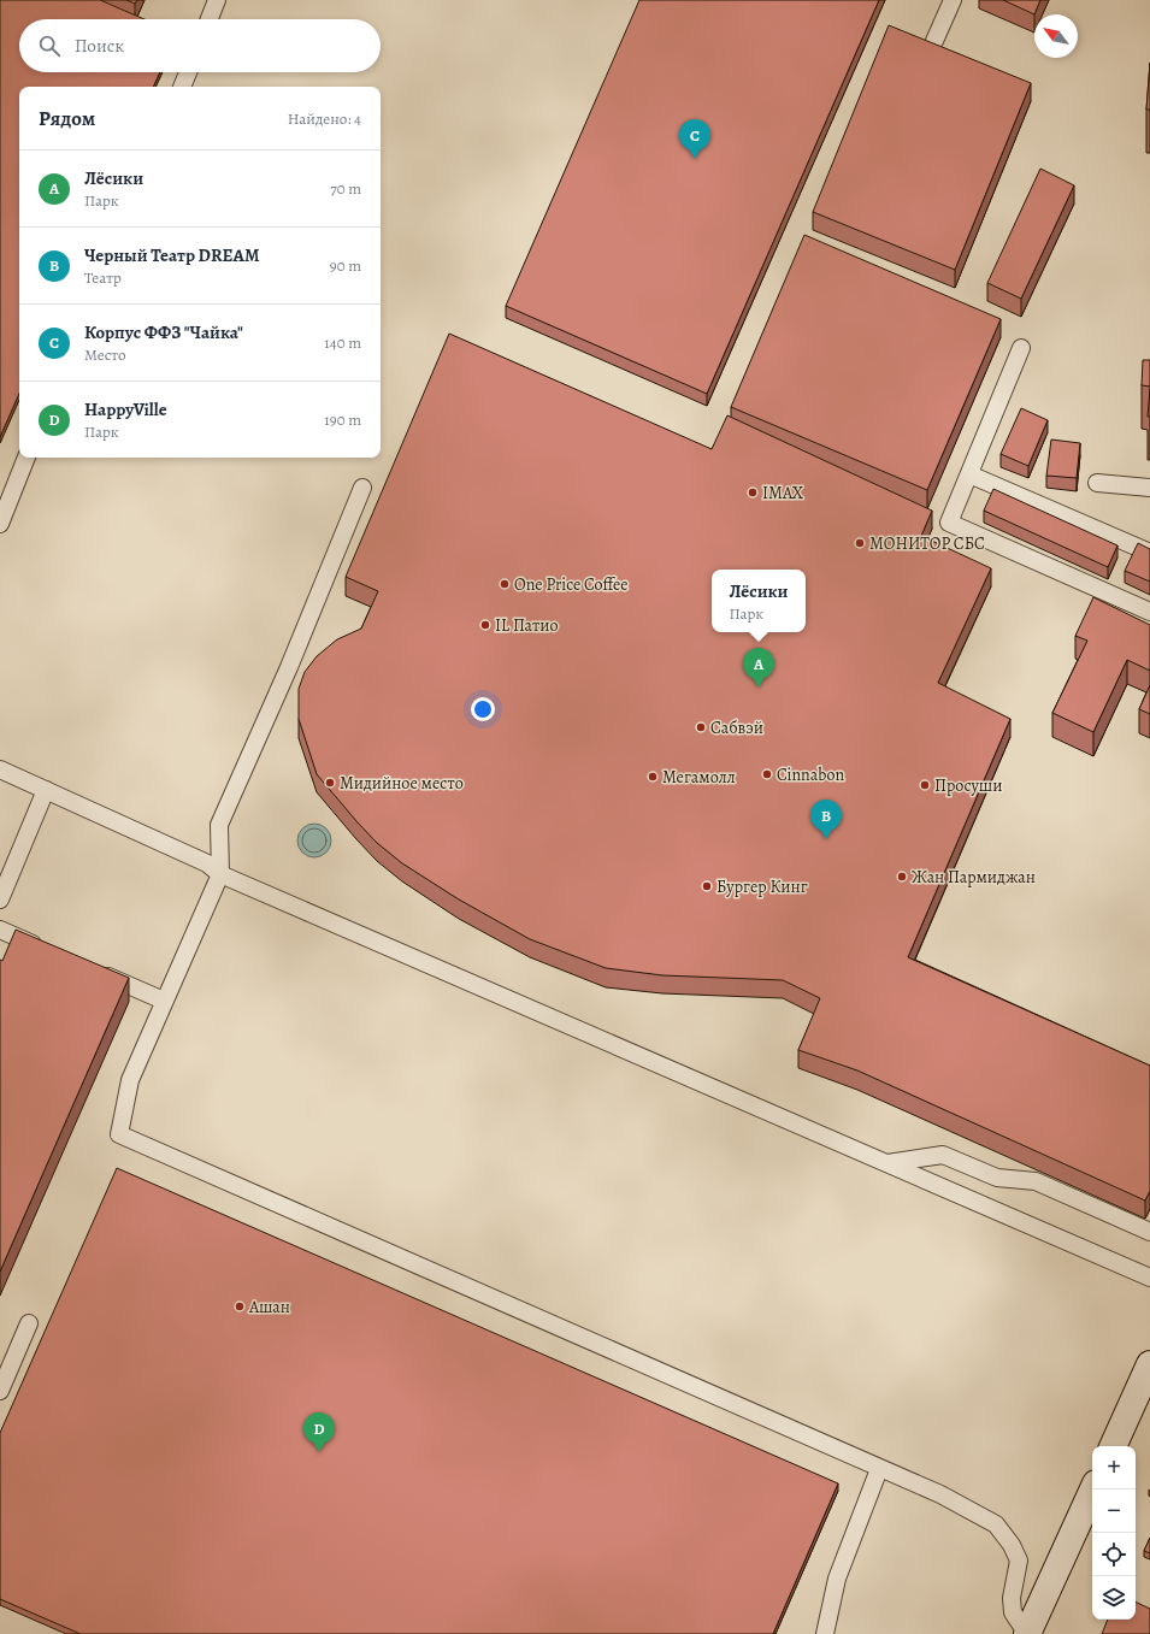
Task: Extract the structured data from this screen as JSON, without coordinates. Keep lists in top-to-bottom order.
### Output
{
  "places": [
    "IMAX",
    "МОНИТОР СБС",
    "One Price Coffee",
    "IL Патио",
    "Сабвэй",
    "Cinnabon",
    "Мегамолл",
    "Мидийное место",
    "Просуши",
    "Жан Пармиджан",
    "Бургер Кинг",
    "Ашан"
  ],
  "north": "top left",
  "page": {
    "search": "Поиск",
    "heading": ["Рядом", "Найдено: 4"],
    "pins": [
      "C",
      "A",
      "B",
      "D"
    ],
    "list": [
      {
        "mark": "A",
        "name": "Лёсики",
        "note": "Парк",
        "value": "70 m"
      },
      {
        "mark": "B",
        "name": "Черный Театр DREAM",
        "note": "Театр",
        "value": "90 m"
      },
      {
        "mark": "C",
        "name": "Корпус ФФЗ \"Чайка\"",
        "note": "Место",
        "value": "140 m"
      },
      {
        "mark": "D",
        "name": "HappyVille",
        "note": "Парк",
        "value": "190 m"
      }
    ],
    "popup": ["Лёсики", "Парк"],
    "map_buttons": ["+", "−"]
  }
}
